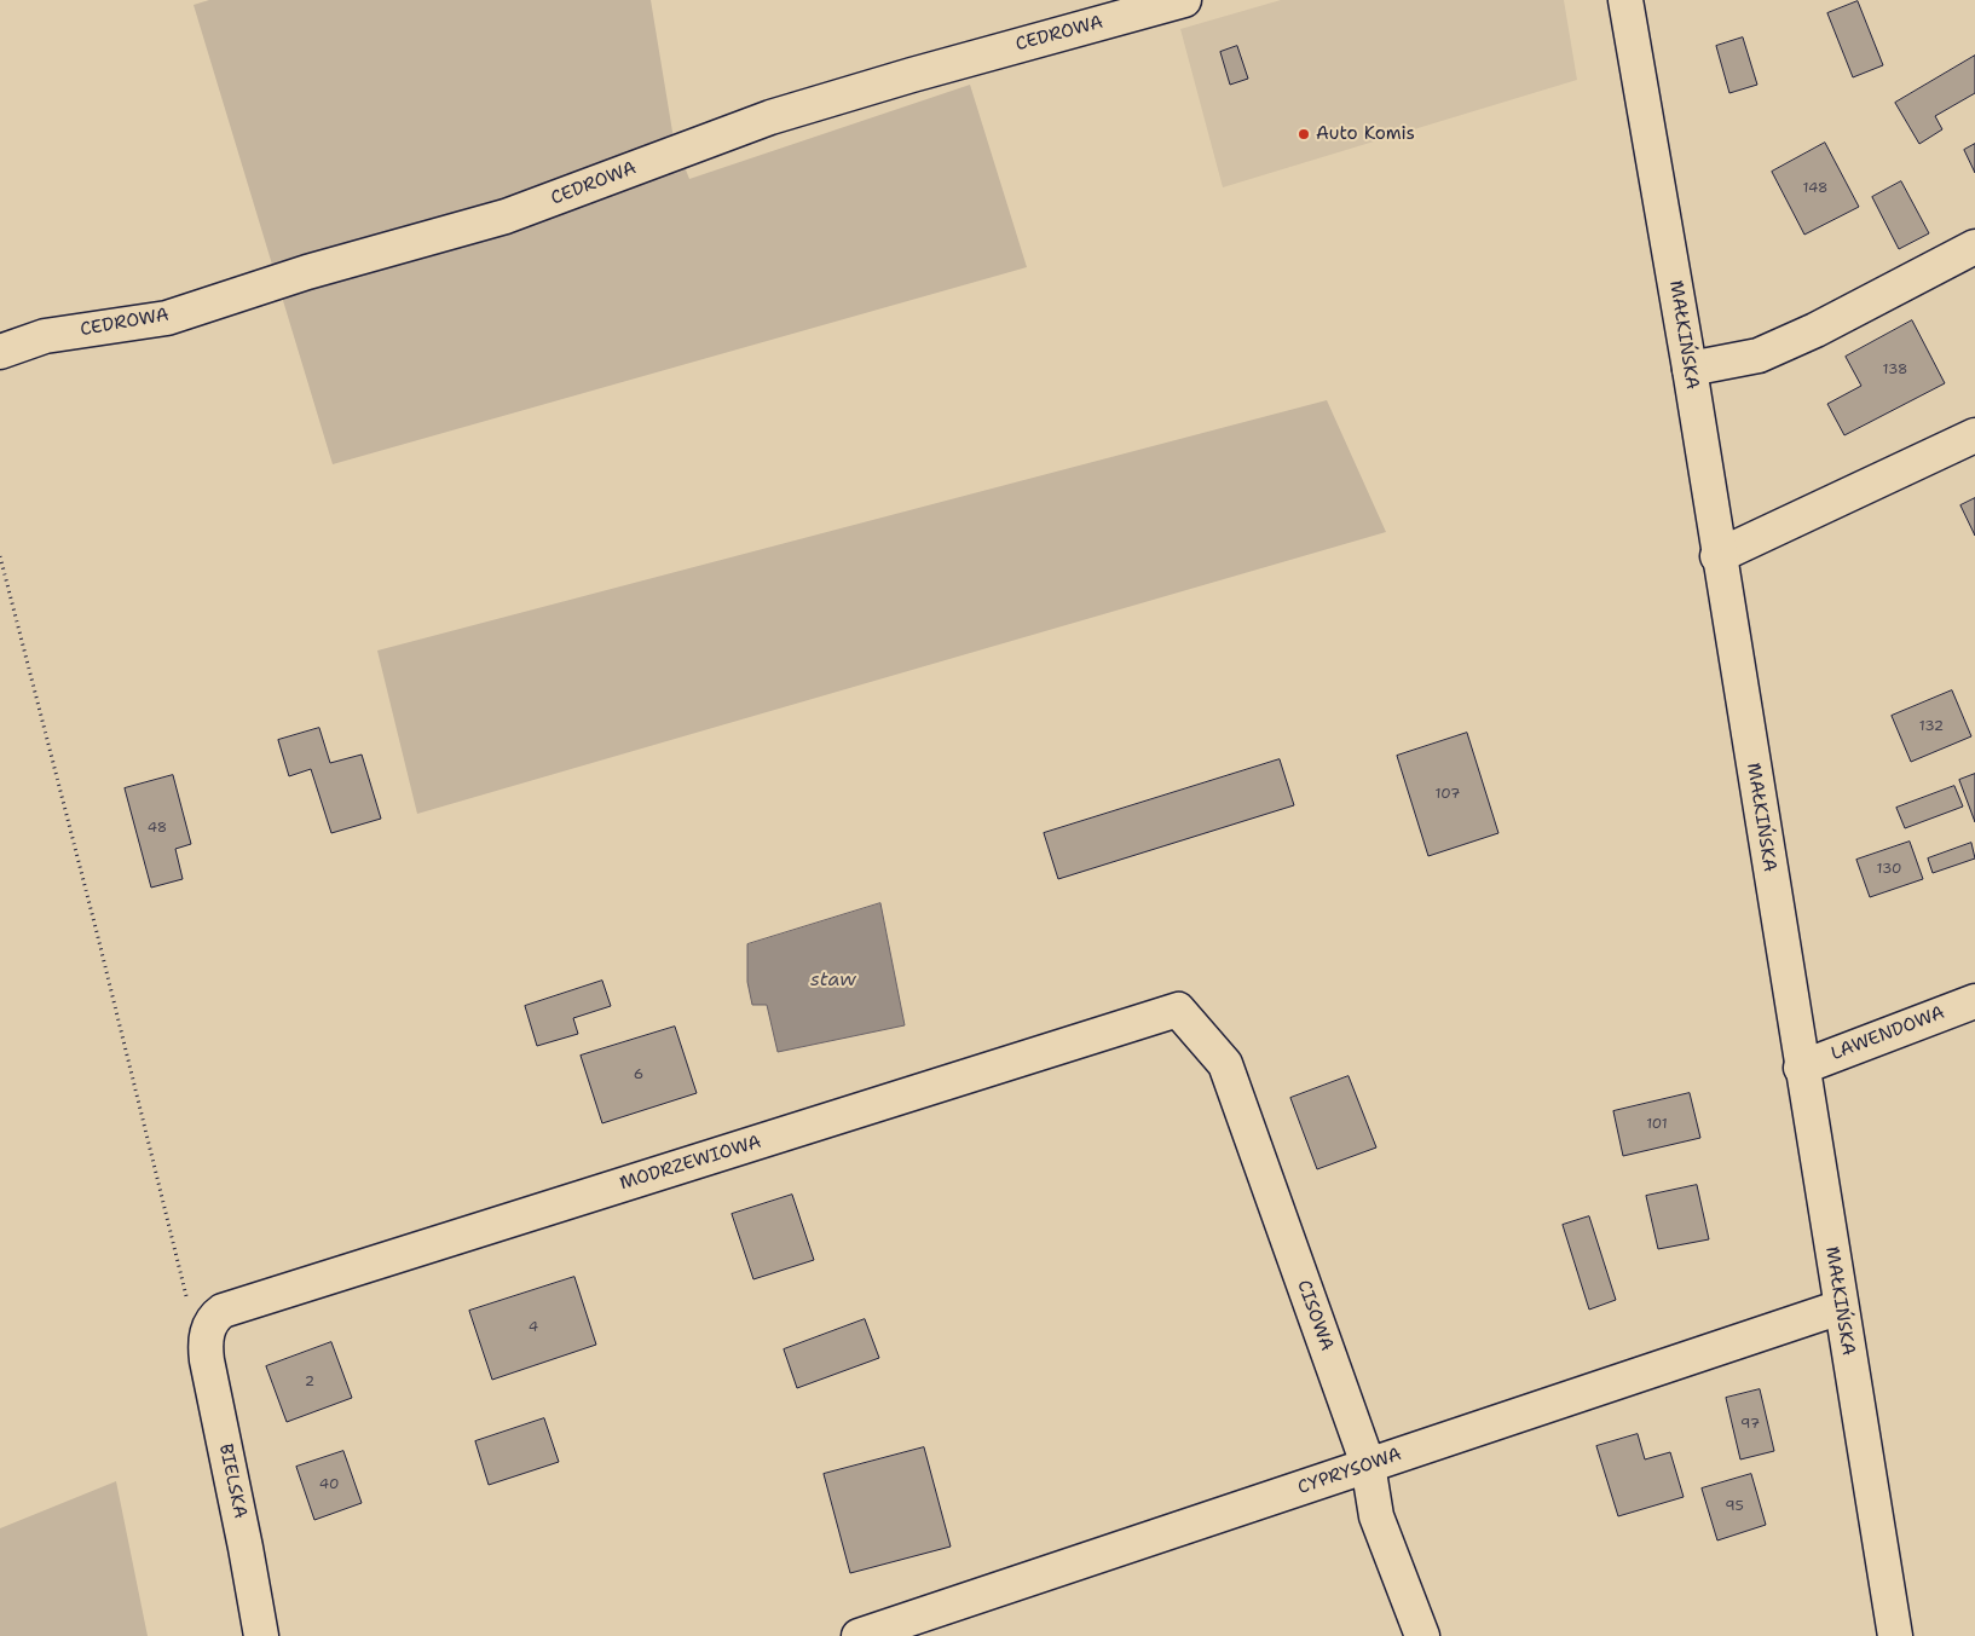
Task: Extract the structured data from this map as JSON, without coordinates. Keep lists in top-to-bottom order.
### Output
{
  "streets": {
    "street": [
      "CEDROWA",
      "MAŁKIŃSKA",
      "LAWENDOWA",
      "MODRZEWIOWA",
      "CISOWA",
      "CYPRYSOWA",
      "BIELSKA"
    ]
  },
  "crossings": [
    ["MAŁKIŃSKA", "LAWENDOWA"],
    ["MAŁKIŃSKA", "CYPRYSOWA"],
    ["MODRZEWIOWA", "CISOWA"],
    ["MODRZEWIOWA", "BIELSKA"],
    ["CISOWA", "CYPRYSOWA"]
  ],
  "water": ["staw"],
  "places": ["Auto Komis"],
  "house_numbers": [
    "148",
    "138",
    "132",
    "107",
    "48",
    "130",
    "6",
    "101",
    "4",
    "2",
    "97",
    "40",
    "95"
  ]
}
